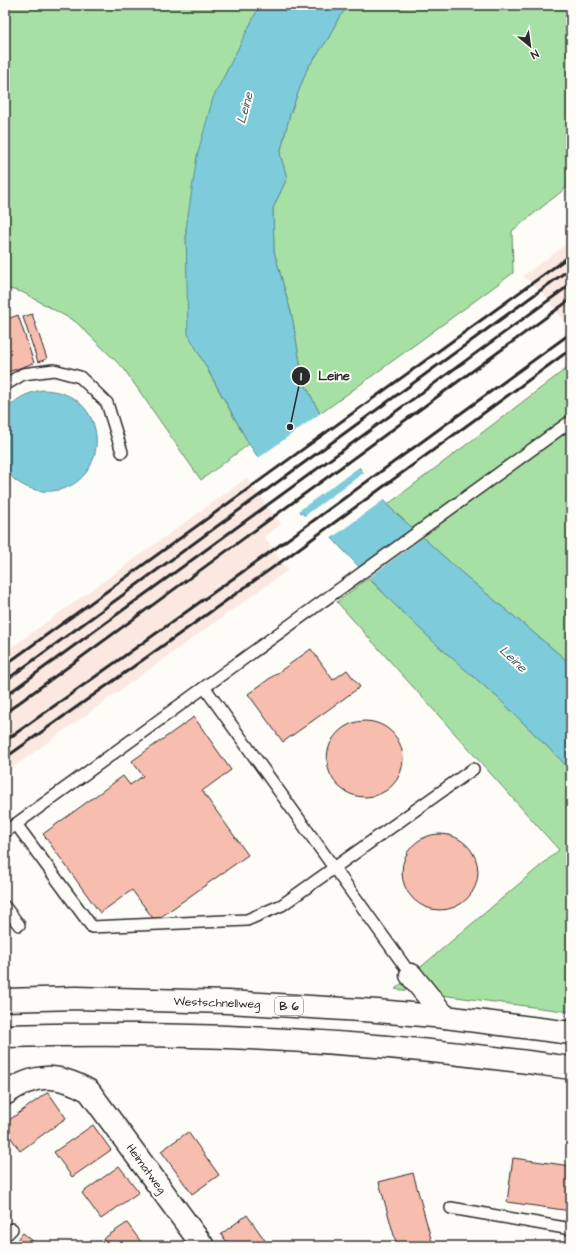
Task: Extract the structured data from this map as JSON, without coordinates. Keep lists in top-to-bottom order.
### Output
{
  "streets": {
    "main road": ["Westschnellweg", "B 6", "Heimatweg"]
  },
  "water": ["Leine"],
  "places": ["Leine"],
  "north": "bottom right"
}
